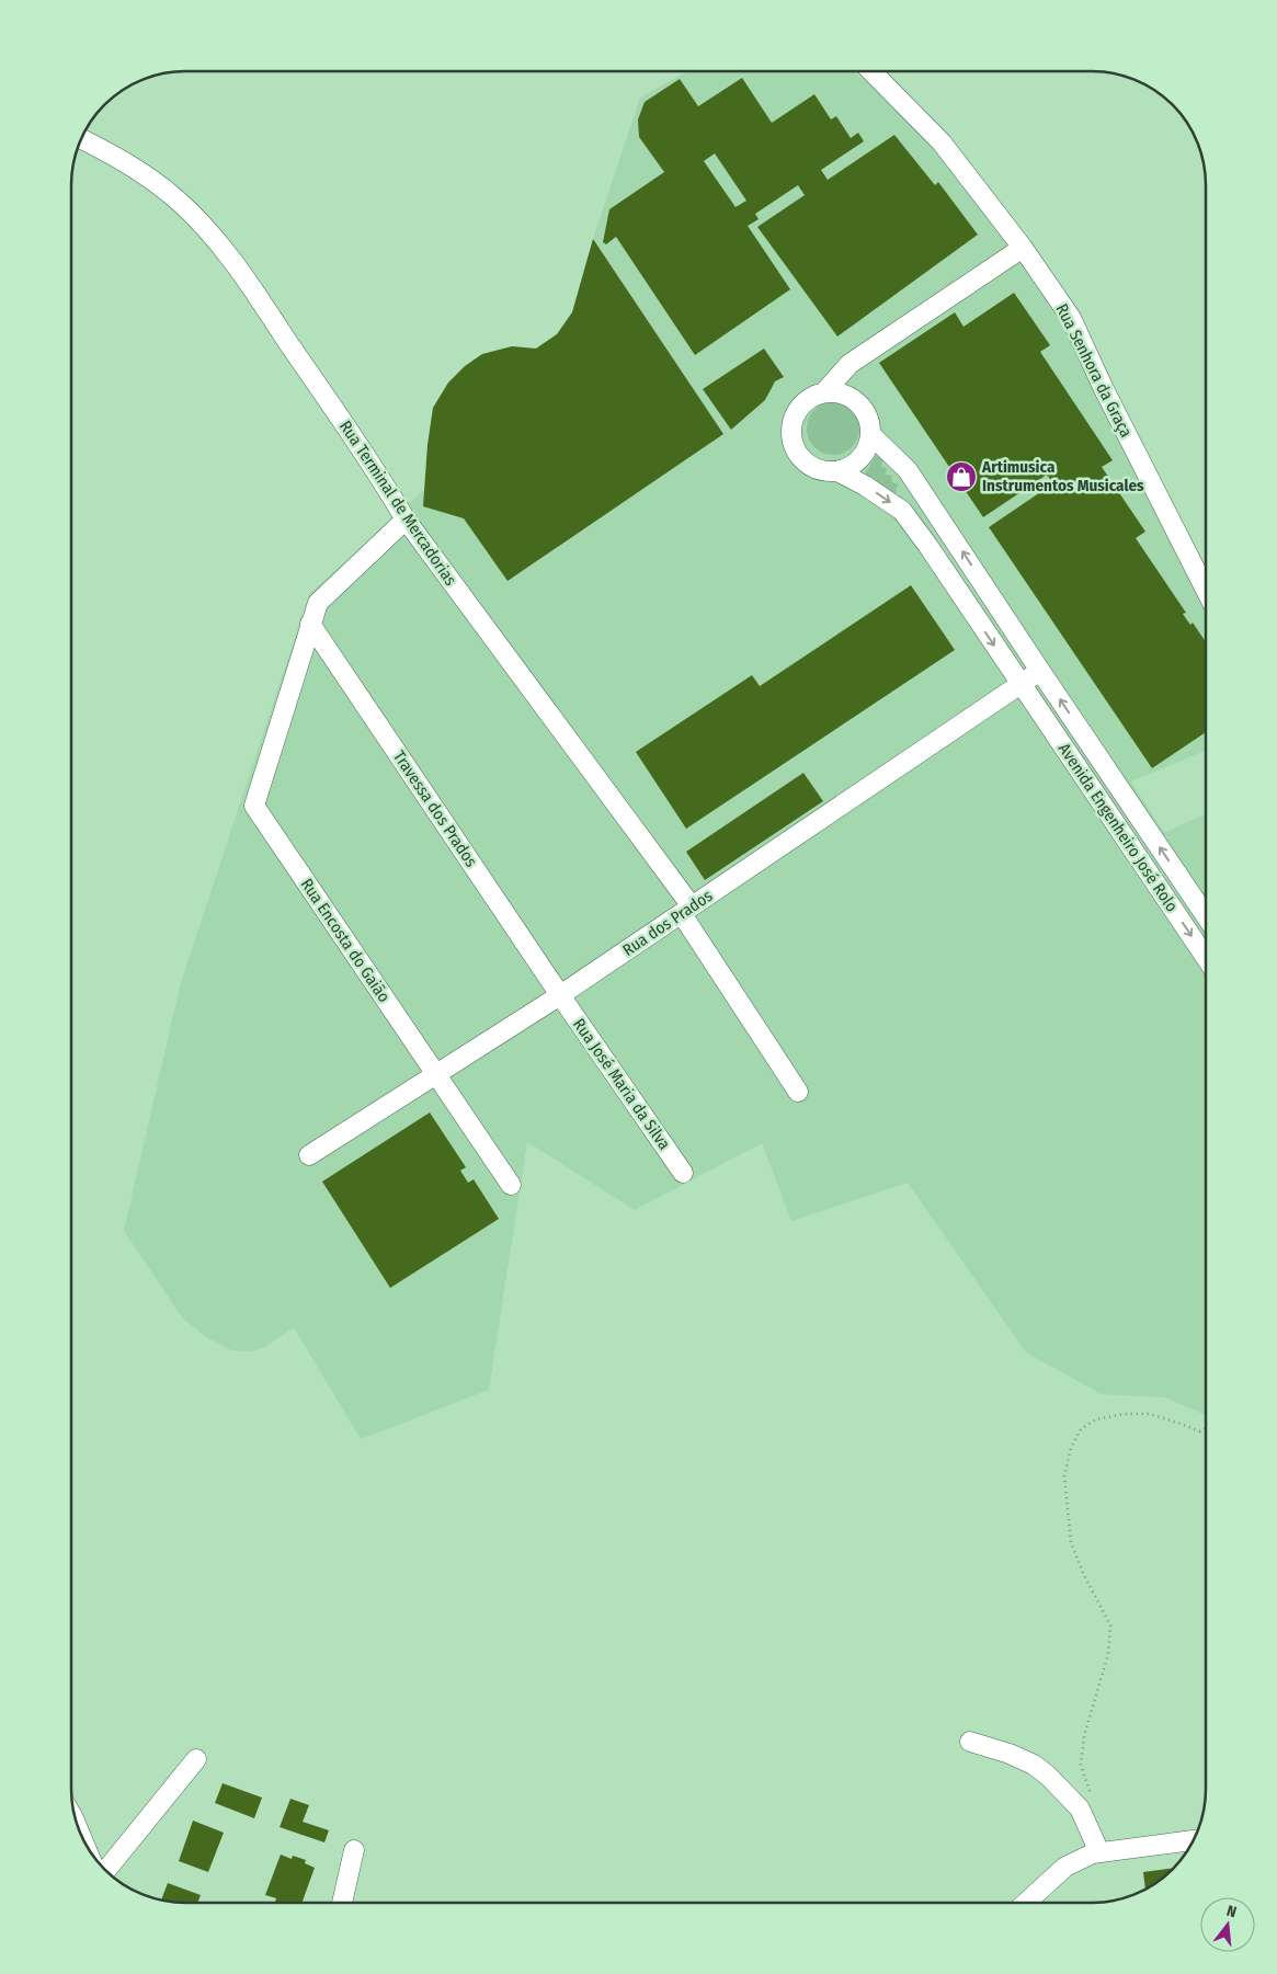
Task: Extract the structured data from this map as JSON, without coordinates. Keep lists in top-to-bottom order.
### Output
{
  "streets": {
    "street": [
      "Rua Senhora da Graça",
      "Rua Terminal de Mercadorias",
      "Travessa dos Prados",
      "Avenida Engenheiro José Rolo",
      "Rua dos Prados",
      "Rua Encosta do Gaião",
      "Rua José Maria da Silva"
    ]
  },
  "crossings": [
    ["Rua Senhora da Graça", "Avenida Engenheiro José Rolo"],
    ["Rua Terminal de Mercadorias", "Rua dos Prados"],
    ["Travessa dos Prados", "Rua dos Prados"],
    ["Travessa dos Prados", "Rua Encosta do Gaião"],
    ["Travessa dos Prados", "Rua José Maria da Silva"],
    ["Avenida Engenheiro José Rolo", "Rua dos Prados"],
    ["Rua dos Prados", "Rua Encosta do Gaião"],
    ["Rua dos Prados", "Rua José Maria da Silva"]
  ],
  "places": {
    "shop": ["Artimusica Instrumentos Musicales"]
  },
  "north": "top"
}
